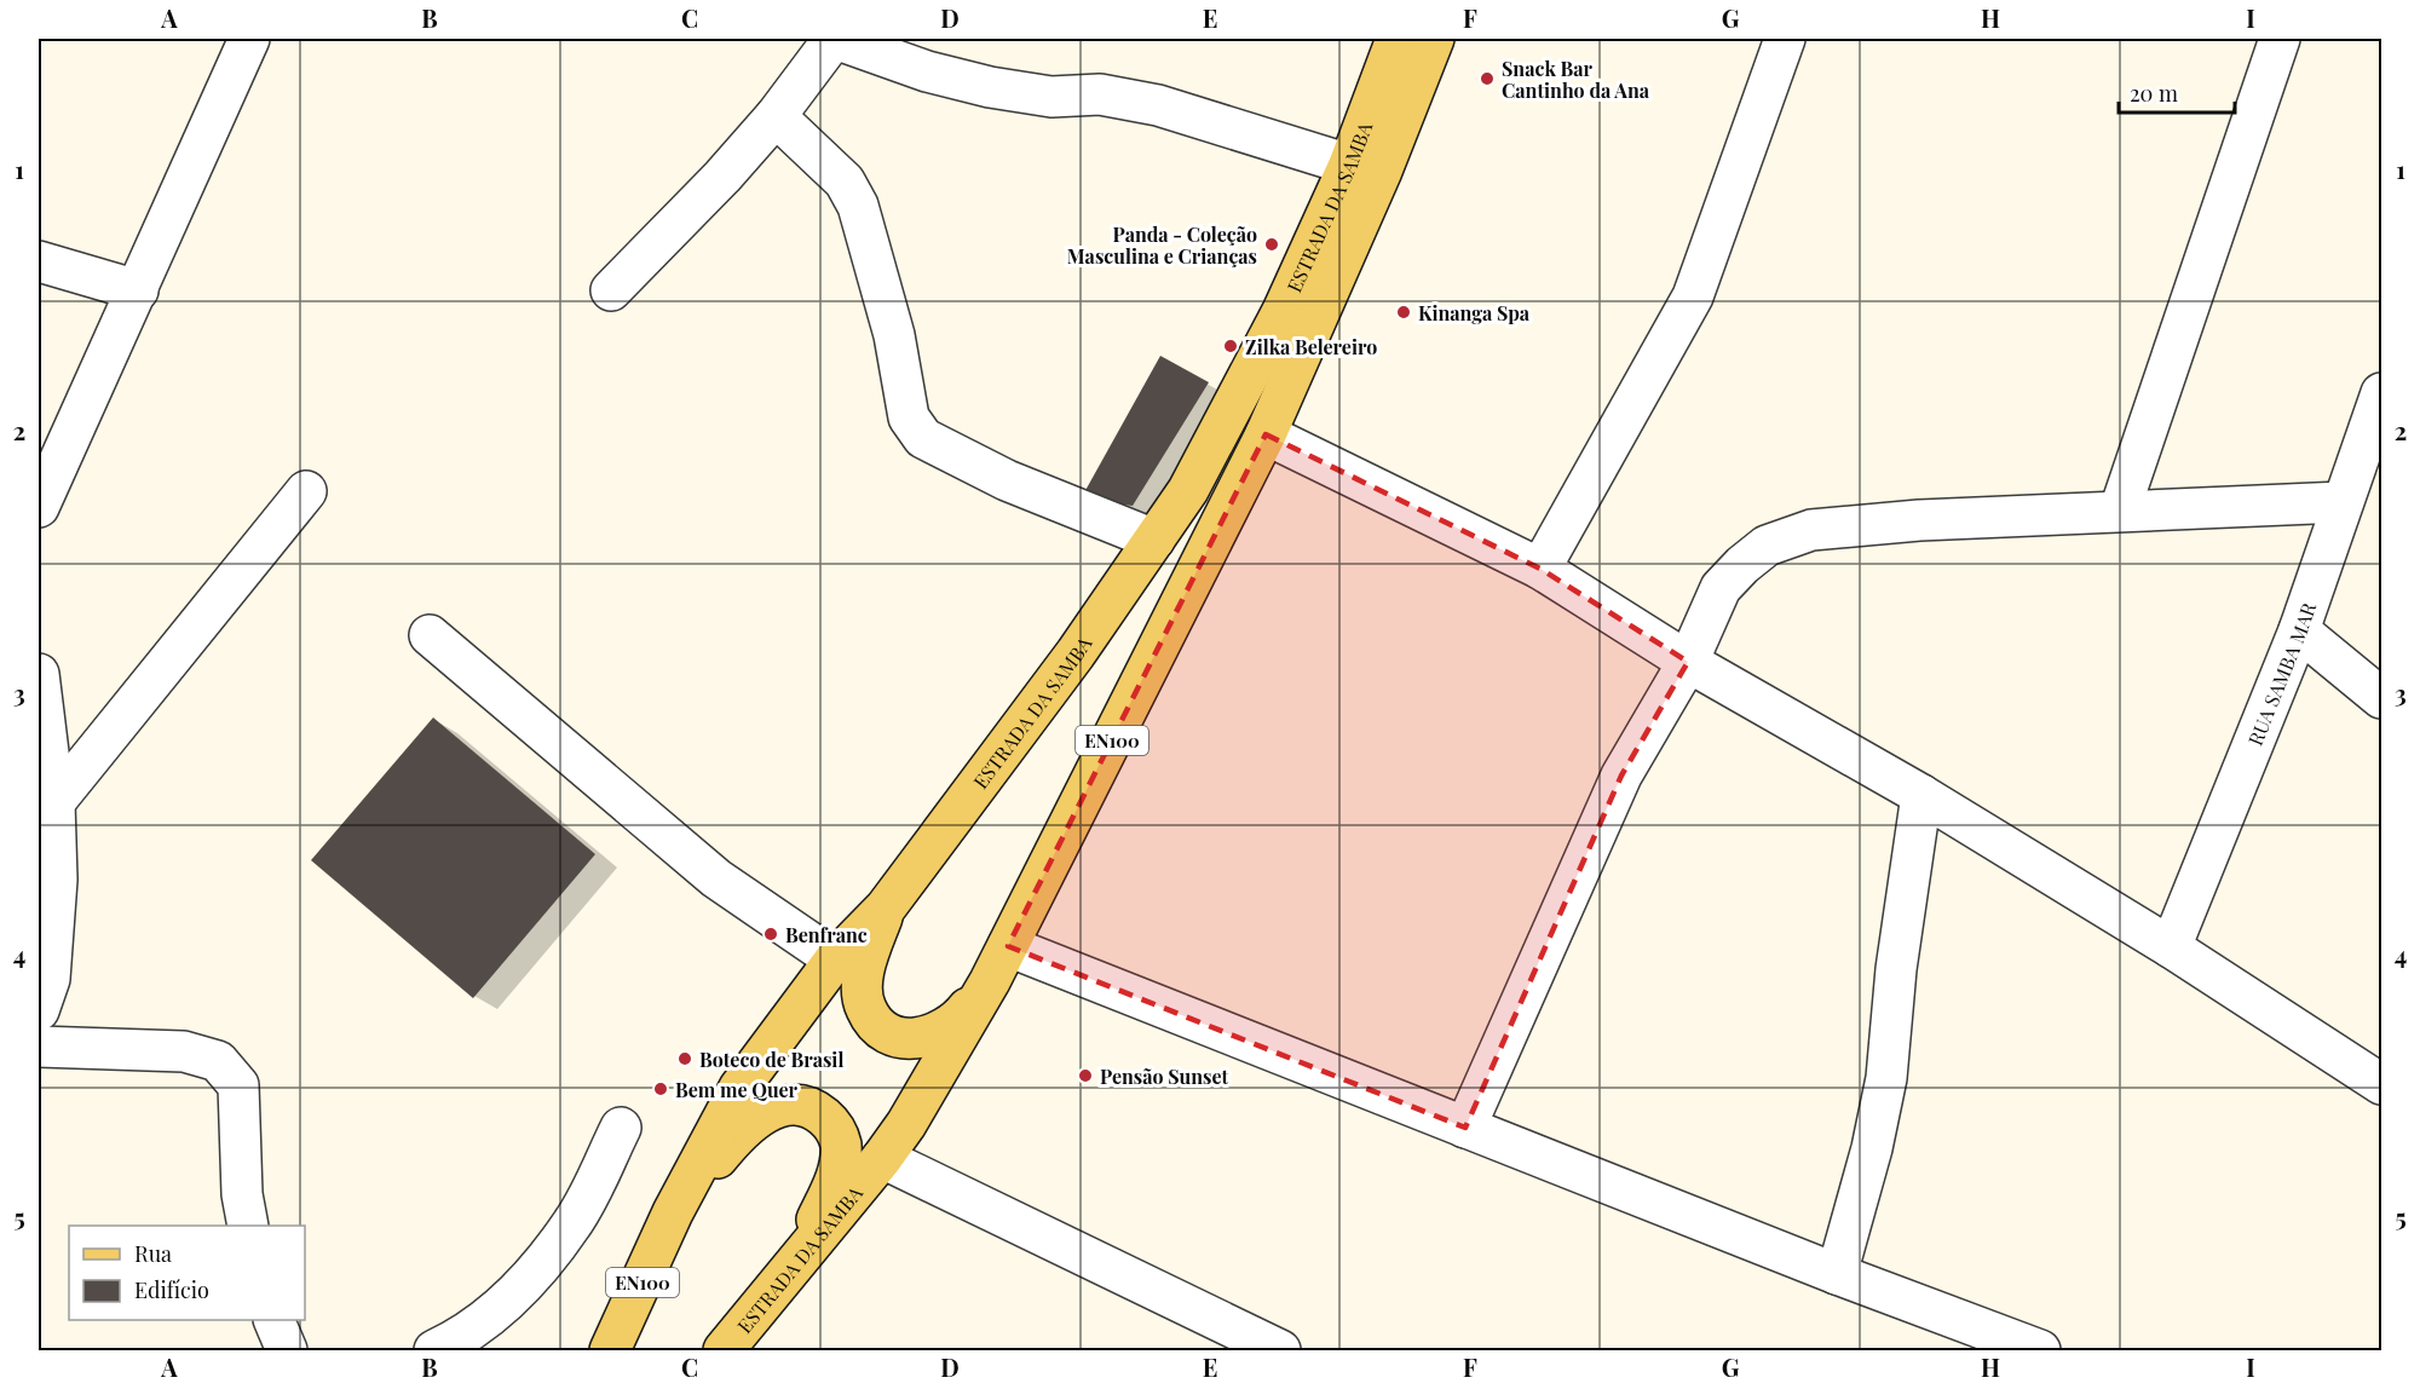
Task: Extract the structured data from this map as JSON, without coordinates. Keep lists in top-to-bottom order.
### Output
{
  "streets": {
    "main road": ["ESTRADA DA SAMBA", "EN100"],
    "street": ["RUA SAMBA MAR"]
  },
  "places": [
    "Snack Bar Cantinho da Ana",
    "Panda - Coleção Masculina e Crianças",
    "Kinanga Spa",
    "Zilka Belereiro",
    "Benfranc",
    "Boteco de Brasil",
    "Pensão Sunset",
    "Bem me Quer"
  ],
  "legend": ["Rua", "Edifício"],
  "scale_bar": "20 m",
  "grid": {
    "columns": [
      "A",
      "B",
      "C",
      "D",
      "E",
      "F",
      "G",
      "H",
      "I"
    ],
    "rows": [
      "1",
      "2",
      "3",
      "4",
      "5"
    ]
  }
}
